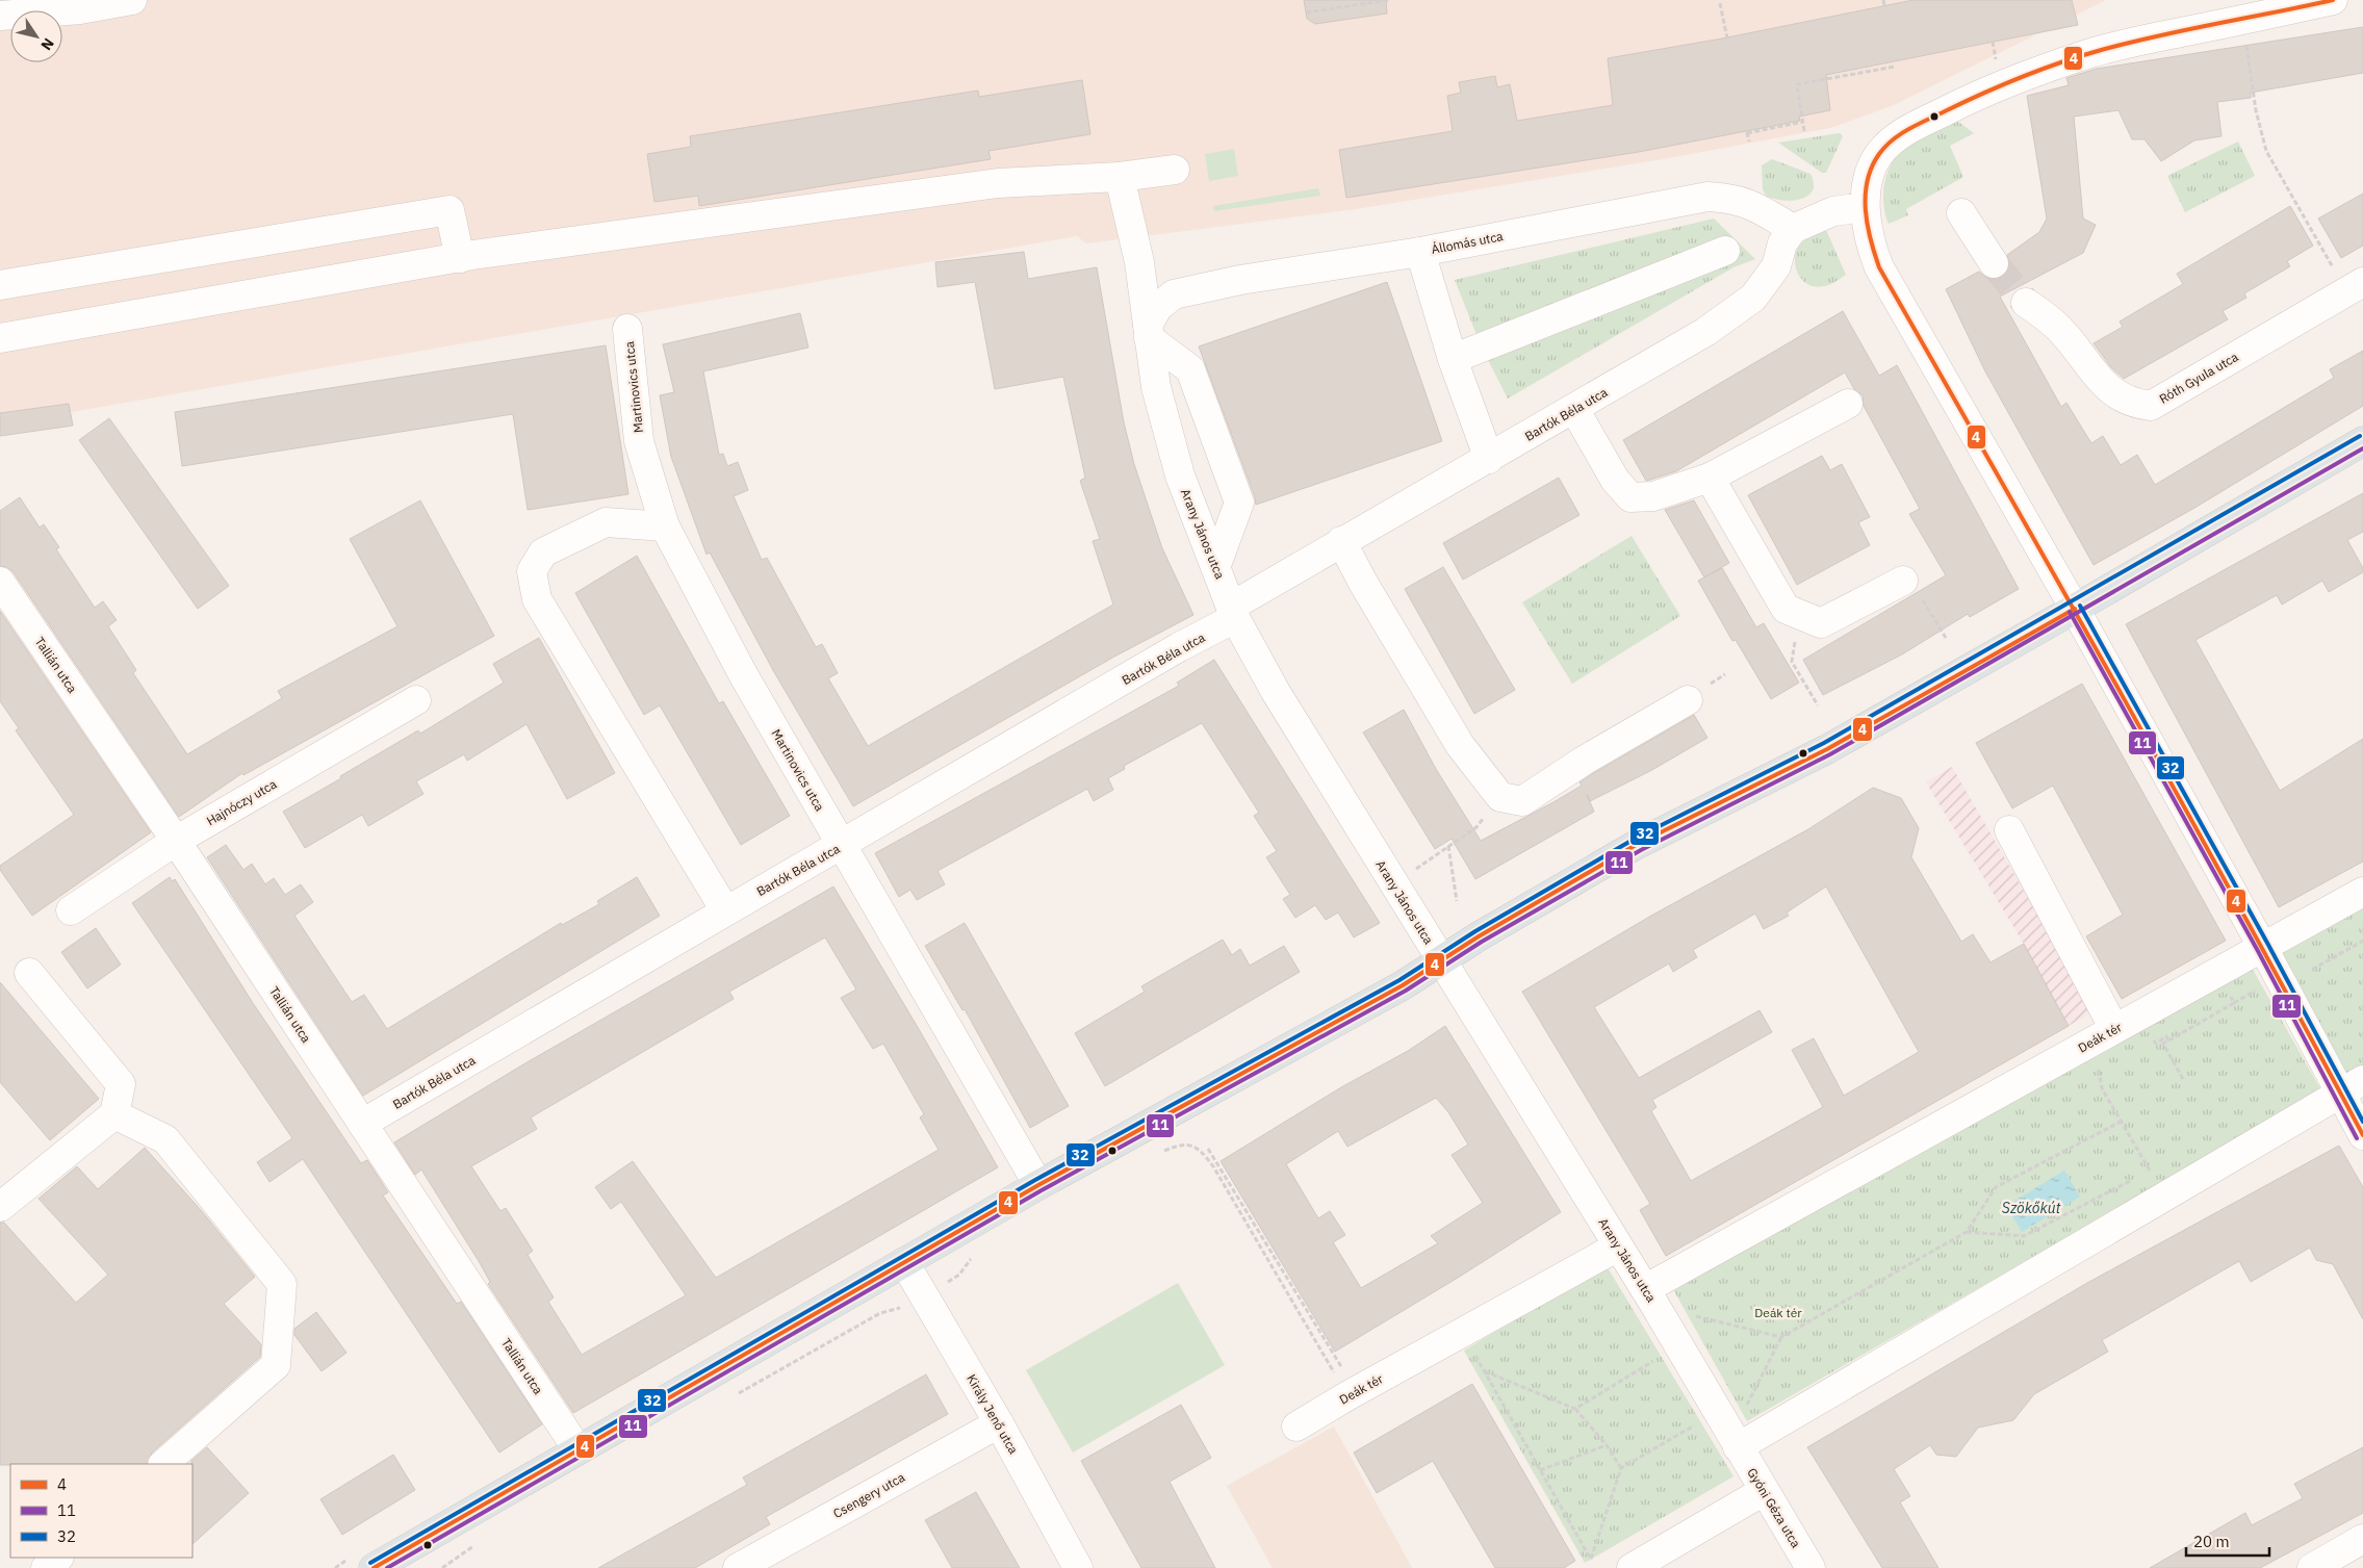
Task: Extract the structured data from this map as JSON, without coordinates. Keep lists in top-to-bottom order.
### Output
{
  "streets": {
    "street": [
      "Állomás utca",
      "Róth Gyula utca",
      "Martinovics utca",
      "Bartók Béla utca",
      "Arany János utca",
      "Tallián utca",
      "Hajnóczy utca",
      "Deák tér",
      "Király Jenő utca",
      "Csengery utca",
      "Gyóni Géza utca"
    ]
  },
  "crossings": [
    ["Állomás utca", "Bartók Béla utca"],
    ["Állomás utca", "Arany János utca"],
    ["Martinovics utca", "Bartók Béla utca"],
    ["Bartók Béla utca", "Arany János utca"],
    ["Bartók Béla utca", "Tallián utca"],
    ["Arany János utca", "Deák tér"],
    ["Arany János utca", "Gyóni Géza utca"],
    ["Tallián utca", "Hajnóczy utca"],
    ["Király Jenő utca", "Csengery utca"]
  ],
  "water": ["Szökőkút"],
  "parks": ["Deák tér"],
  "lines": ["transit line 4", "transit line 32", "transit line 11"],
  "legend": ["4", "11", "32"],
  "scale_bar": "20 m",
  "north": "bottom right"
}
